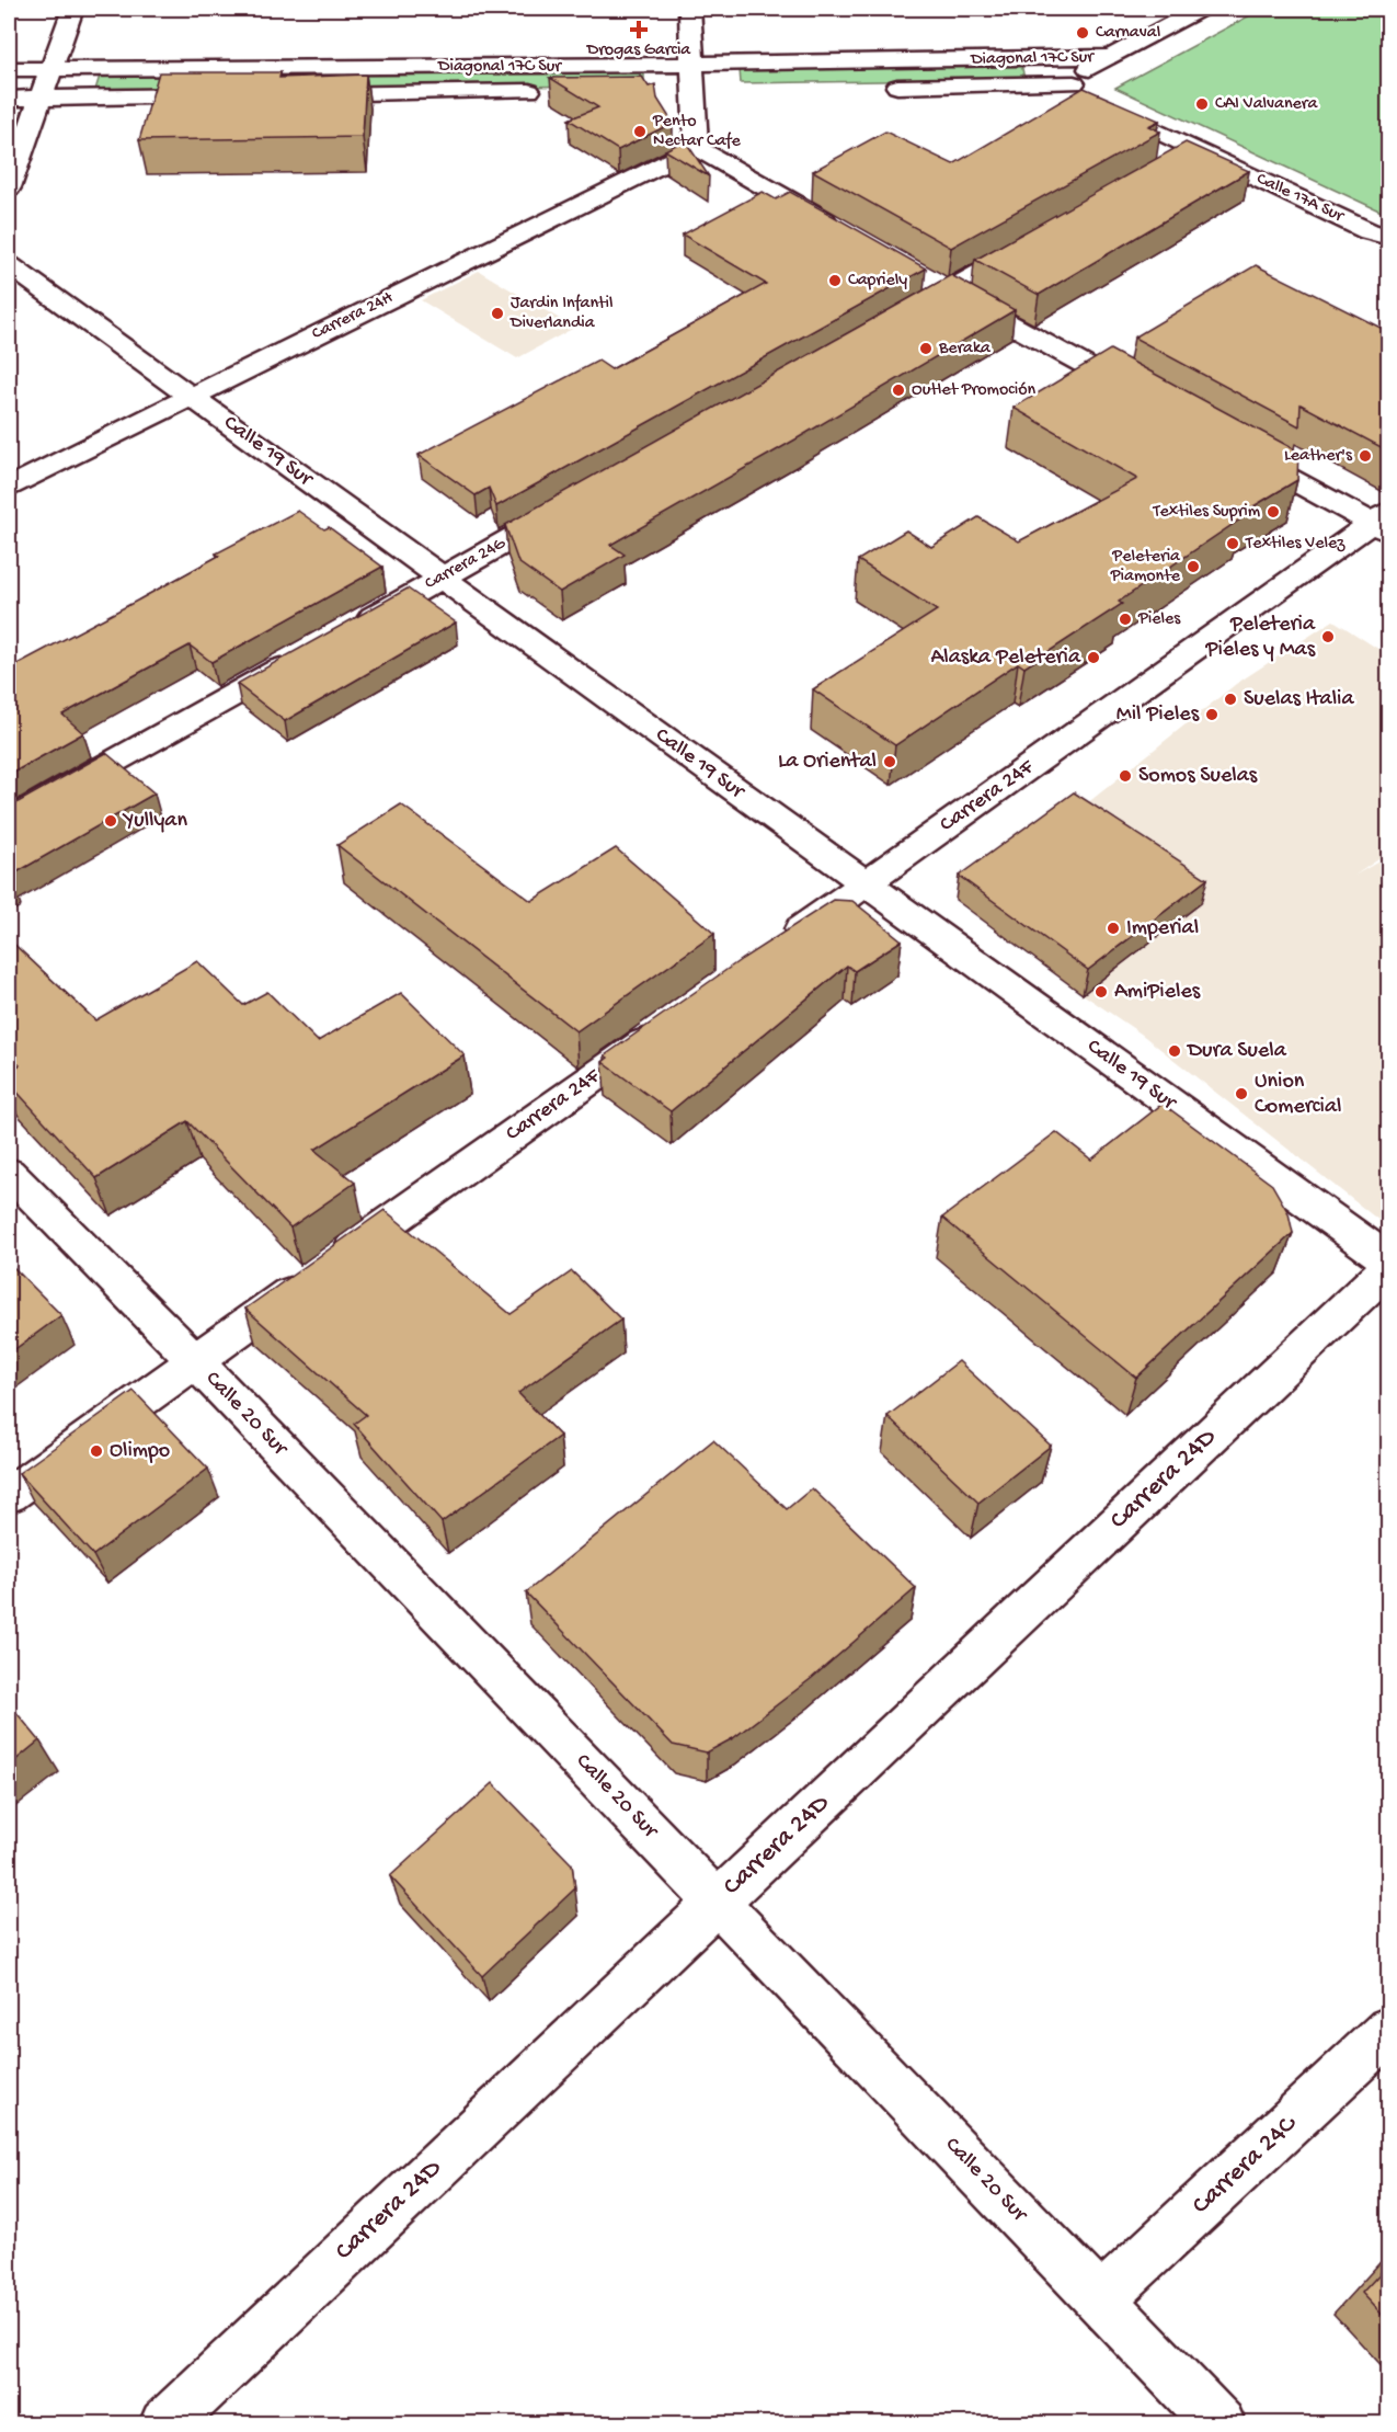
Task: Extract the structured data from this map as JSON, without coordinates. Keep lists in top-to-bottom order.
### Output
{
  "streets": {
    "street": [
      "Diagonal 17C Sur",
      "Calle 17A Sur",
      "Carrera 24H",
      "Calle 19 Sur",
      "Carrera 24G",
      "Carrera 24F",
      "Calle 20 Sur",
      "Carrera 24D",
      "Carrera 24C"
    ]
  },
  "crossings": [
    ["Diagonal 17C Sur", "Calle 17A Sur"],
    ["Carrera 24H", "Calle 19 Sur"],
    ["Calle 19 Sur", "Carrera 24G"],
    ["Calle 19 Sur", "Carrera 24F"],
    ["Calle 19 Sur", "Carrera 24D"],
    ["Carrera 24F", "Calle 20 Sur"],
    ["Calle 20 Sur", "Carrera 24D"],
    ["Calle 20 Sur", "Carrera 24C"]
  ],
  "places": {
    "health": ["Drogas Garcia"],
    "other": [
      "Carnaval",
      "CAI Valvanera",
      "Pento Nectar Cafe",
      "Capriely",
      "Jardin Infantil Diverlandia",
      "Beraka",
      "Outlet Promoción",
      "Leather's",
      "Textiles Suprim",
      "Textiles Velez",
      "Peleteria Piamonte",
      "Pieles",
      "Peleteria Pieles y Mas",
      "Alaska Peleteria",
      "Suelas Italia",
      "Mil Pieles",
      "La Oriental",
      "Somos Suelas",
      "Yullyan",
      "Imperial",
      "AmiPieles",
      "Dura Suela",
      "Union Comercial",
      "Olimpo"
    ]
  }
}
